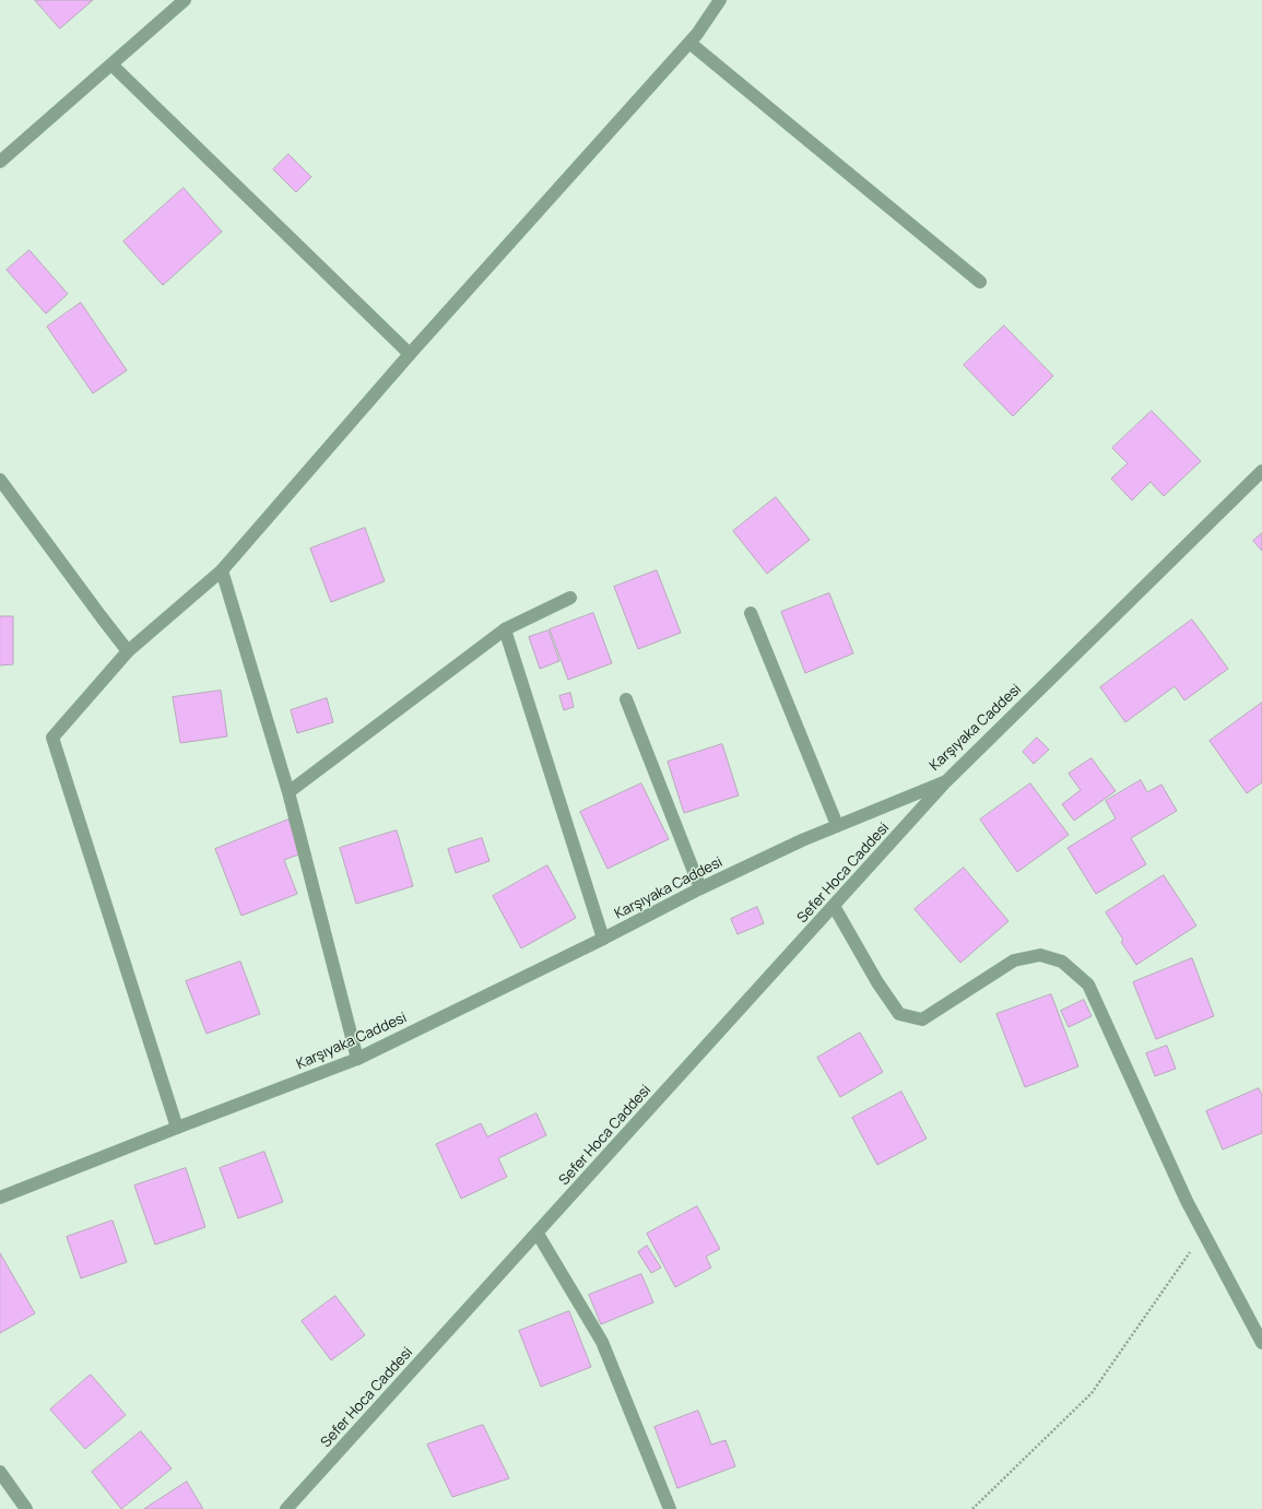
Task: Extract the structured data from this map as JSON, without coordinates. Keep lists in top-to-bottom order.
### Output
{
  "streets": {
    "street": ["Karşıyaka Caddesi", "Sefer Hoca Caddesi"]
  },
  "crossings": [
    ["Karşıyaka Caddesi", "Sefer Hoca Caddesi"]
  ]
}
